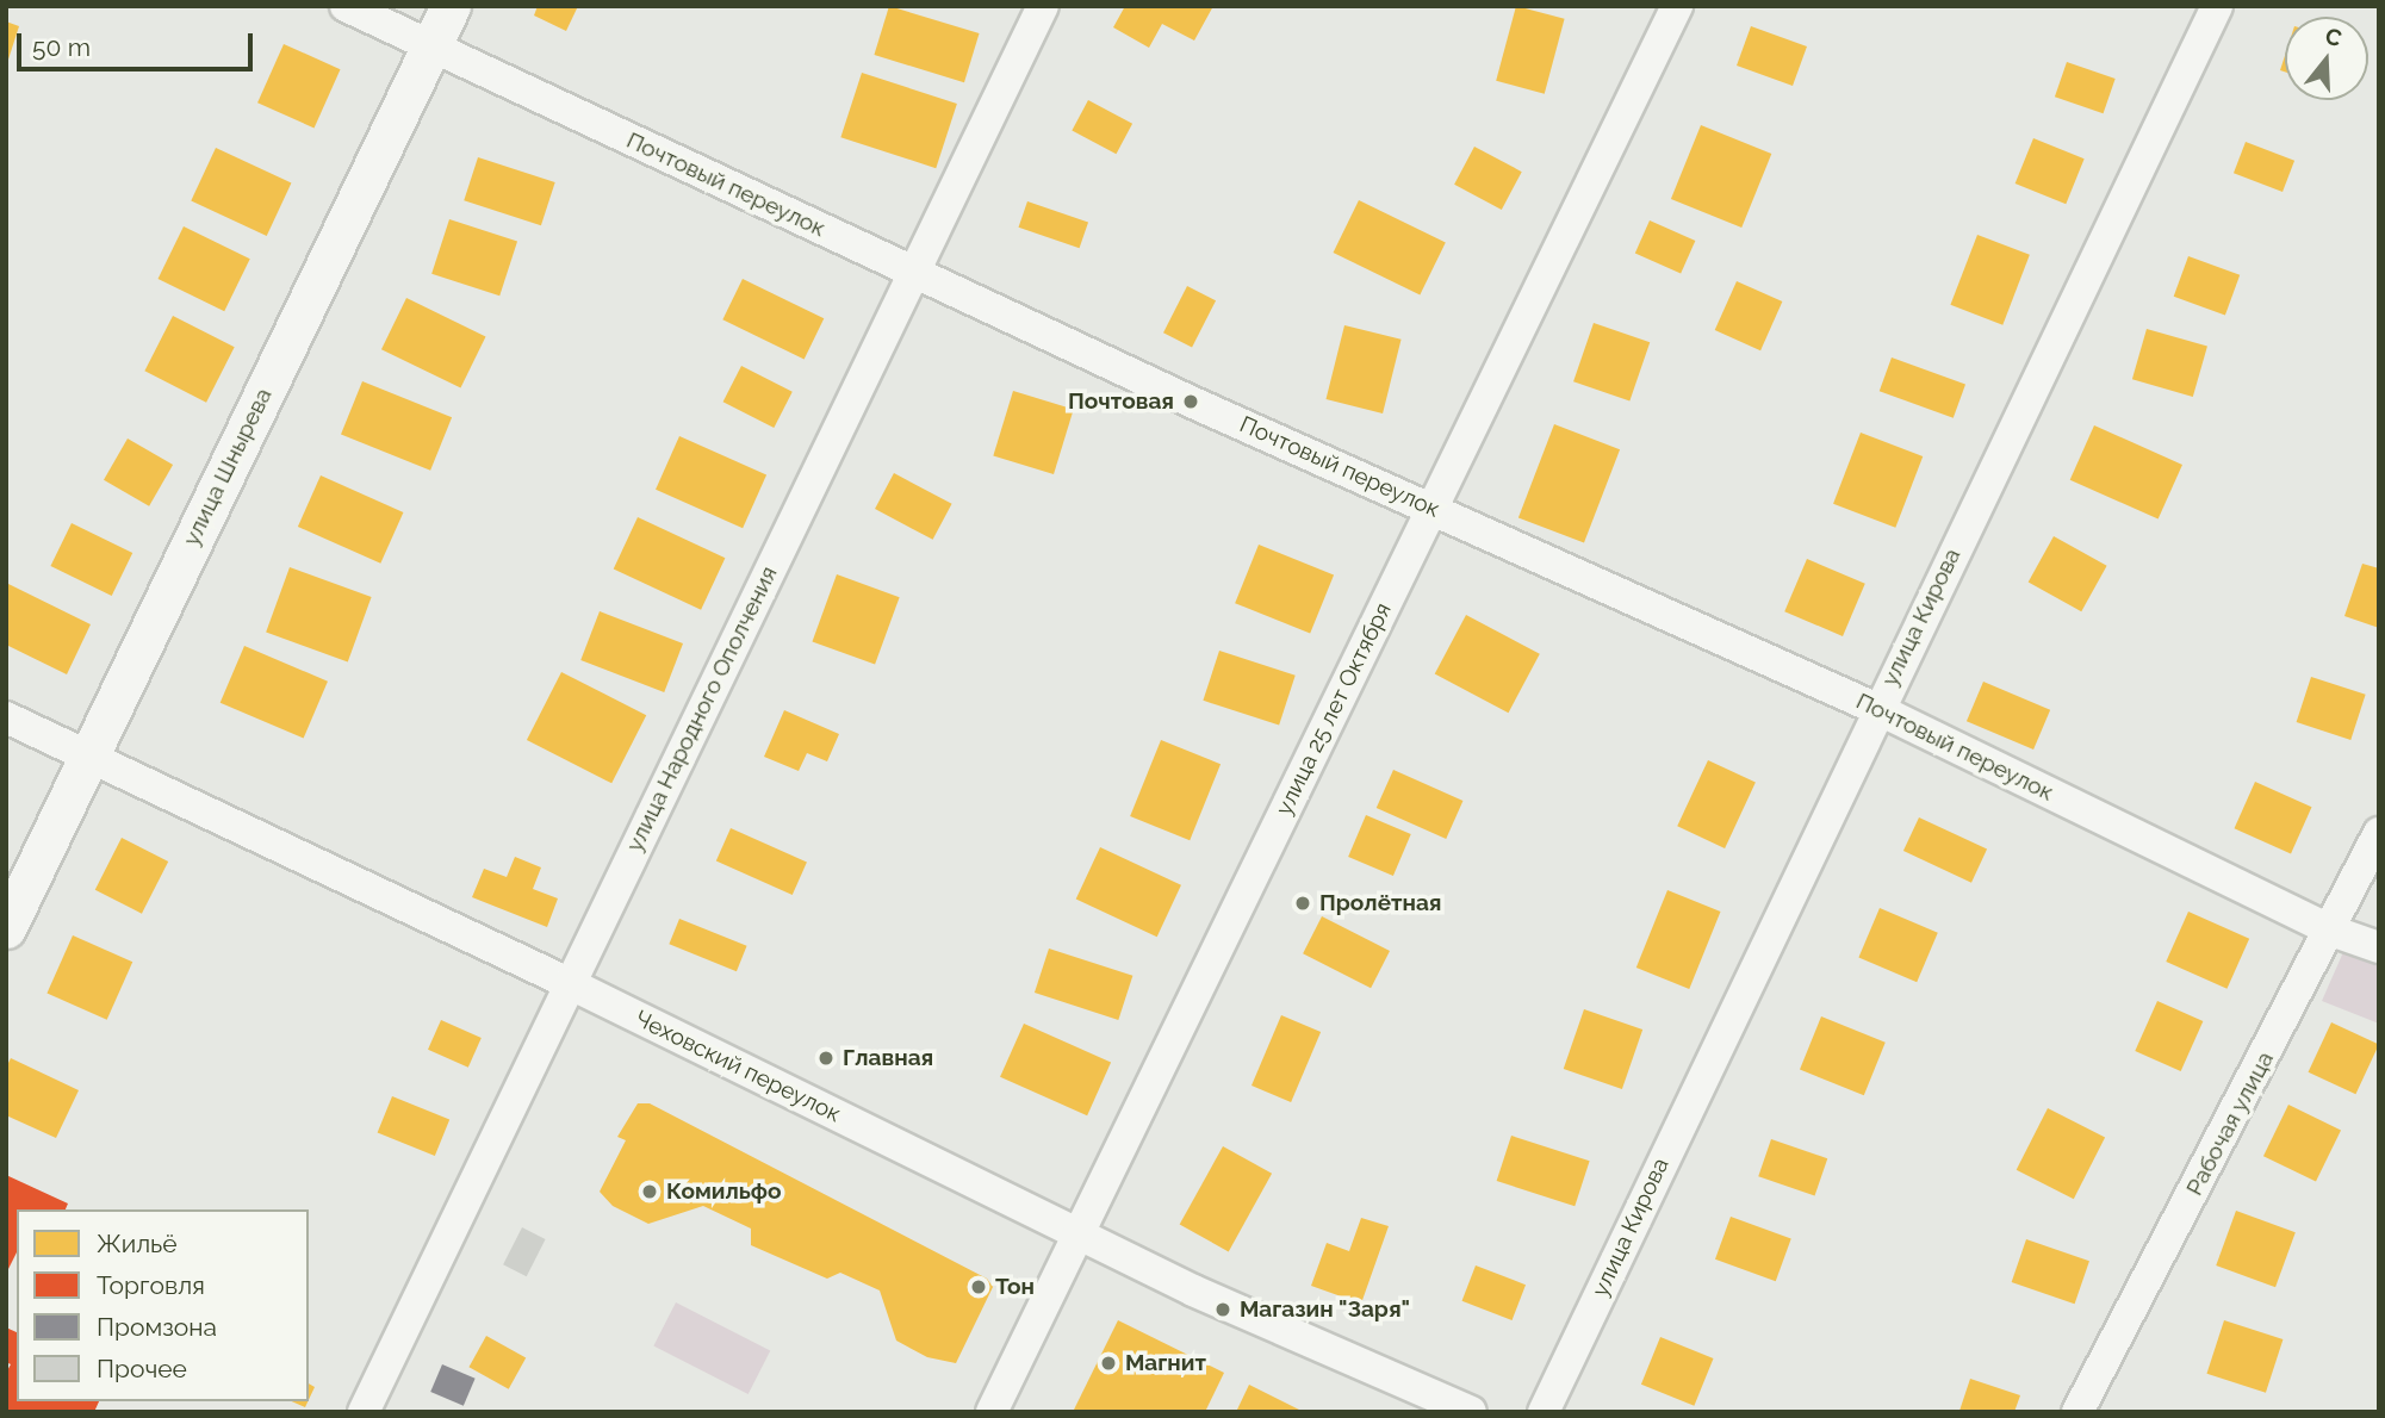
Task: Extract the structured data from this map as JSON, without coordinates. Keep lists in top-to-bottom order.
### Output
{
  "streets": {
    "street": [
      "Почтовый переулок",
      "улица Шнырева",
      "улица Кирова",
      "улица Народного Ополчения",
      "улица 25 лет Октября",
      "Чеховский переулок",
      "Рабочая улица"
    ]
  },
  "crossings": [
    ["Почтовый переулок", "улица Шнырева"],
    ["Почтовый переулок", "улица Кирова"],
    ["Почтовый переулок", "улица Народного Ополчения"],
    ["Почтовый переулок", "улица 25 лет Октября"],
    ["Почтовый переулок", "Рабочая улица"],
    ["улица Шнырева", "Чеховский переулок"],
    ["улица Народного Ополчения", "Чеховский переулок"],
    ["улица 25 лет Октября", "Чеховский переулок"]
  ],
  "places": [
    "Почтовая",
    "Пролётная",
    "Главная",
    "Комильфо",
    "Тон",
    "Магазин \"Заря\"",
    "Магнит"
  ],
  "legend": [
    "Жильё",
    "Торговля",
    "Промзона",
    "Прочее"
  ],
  "scale_bar": "50 m",
  "north": "top"
}
